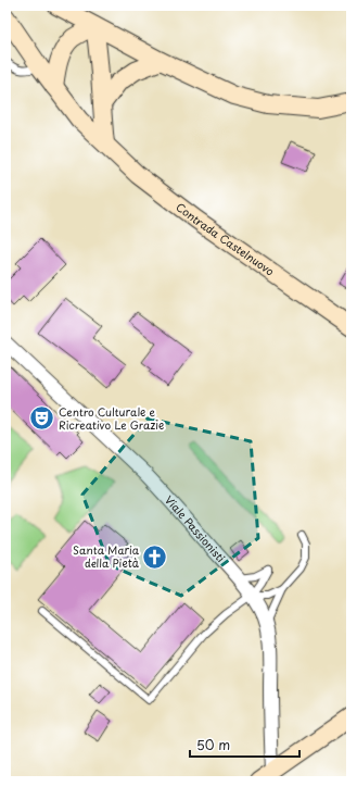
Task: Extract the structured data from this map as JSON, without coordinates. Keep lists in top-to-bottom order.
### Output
{
  "streets": {
    "main road": ["Contrada Castelnuovo"],
    "street": ["Viale Passionisti"]
  },
  "places": {
    "theatre": ["Centro Culturale e Ricreativo Le Grazie"],
    "church": ["Santa Maria della Pietà"]
  },
  "scale_bar": "50 m"
}
